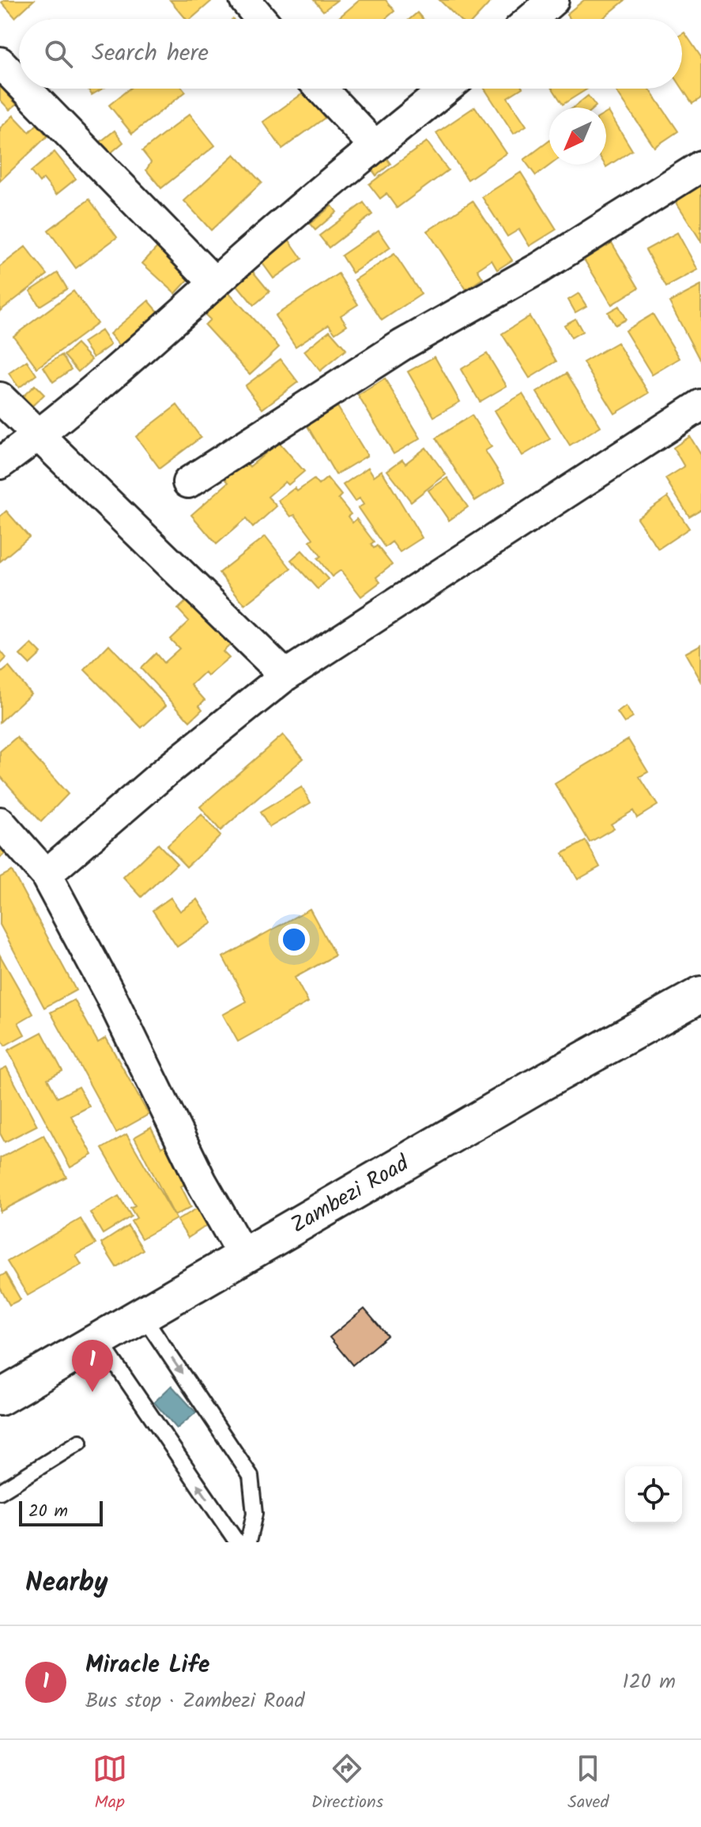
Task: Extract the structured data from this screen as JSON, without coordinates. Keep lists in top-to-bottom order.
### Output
{
  "streets": {
    "main road": ["Zambezi Road"]
  },
  "scale_bar": "20 m",
  "north": "bottom left",
  "page": {
    "search": "Search here",
    "pins": "1",
    "scale": "20 m",
    "heading": "Nearby",
    "list": [
      {
        "mark": "1",
        "name": "Miracle Life",
        "note": "Bus stop · Zambezi Road",
        "value": "120 m"
      }
    ],
    "nav": ["Map", "Directions", "Saved"]
  }
}
